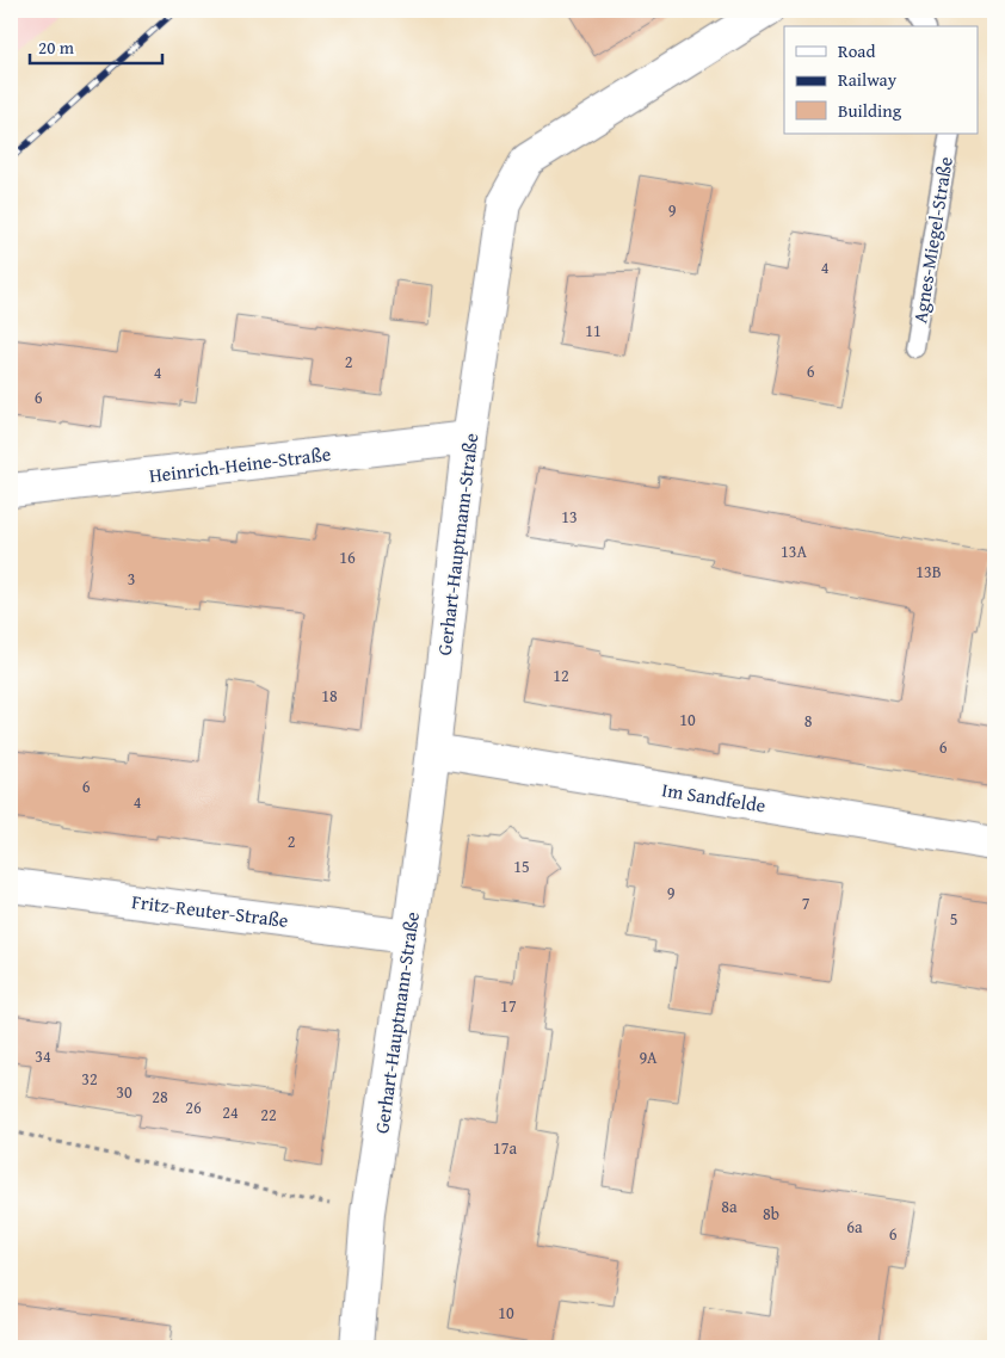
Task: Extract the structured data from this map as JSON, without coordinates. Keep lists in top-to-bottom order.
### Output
{
  "streets": {
    "street": [
      "Heinrich-Heine-Straße",
      "Gerhart-Hauptmann-Straße",
      "Im Sandfelde",
      "Fritz-Reuter-Straße"
    ],
    "lane": ["Agnes-Miegel-Straße"]
  },
  "crossings": [
    ["Heinrich-Heine-Straße", "Gerhart-Hauptmann-Straße"],
    ["Gerhart-Hauptmann-Straße", "Im Sandfelde"],
    ["Gerhart-Hauptmann-Straße", "Fritz-Reuter-Straße"]
  ],
  "house_numbers": [
    "9",
    "4",
    "11",
    "2",
    "6",
    "4",
    "6",
    "13",
    "13A",
    "16",
    "13B",
    "3",
    "12",
    "18",
    "10",
    "8",
    "6",
    "6",
    "4",
    "2",
    "15",
    "9",
    "7",
    "5",
    "17",
    "34",
    "9A",
    "32",
    "30",
    "28",
    "26",
    "24",
    "22",
    "17a",
    "8a",
    "8b",
    "6a",
    "6",
    "10"
  ],
  "legend": ["Road", "Railway", "Building"],
  "scale_bar": "20 m"
}
